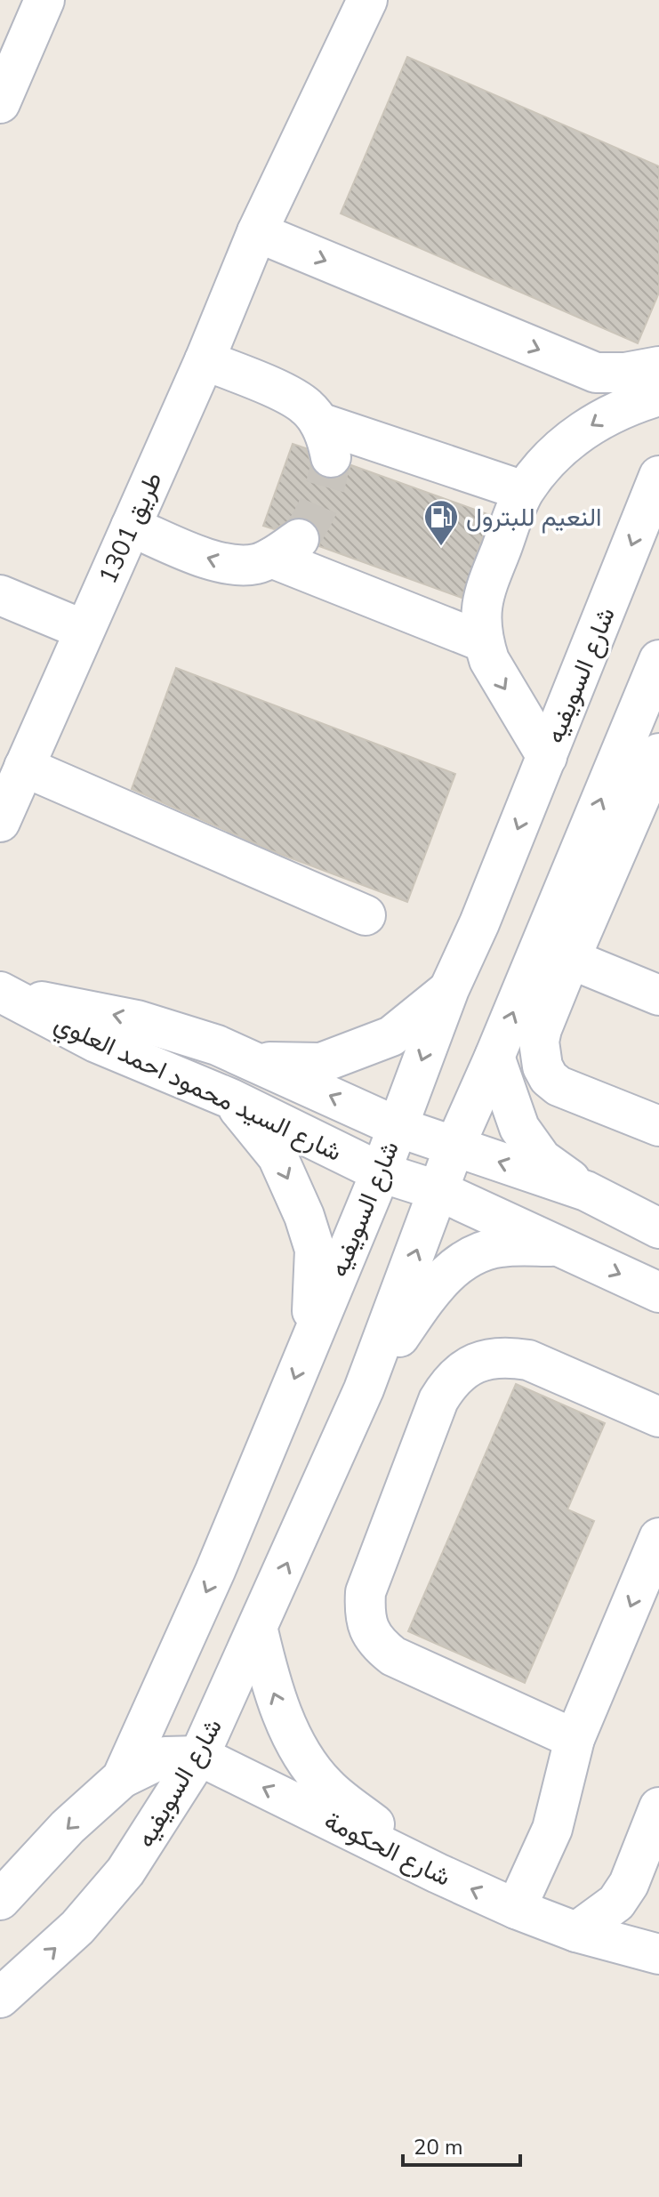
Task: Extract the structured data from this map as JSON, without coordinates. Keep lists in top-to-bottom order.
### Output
{
  "streets": {
    "street": [
      "طريق 1301",
      "شارع السويفيه",
      "شارع السيد محمود احمد العلوي",
      "شارع الحكومة"
    ]
  },
  "crossings": [
    ["شارع السويفيه", "شارع السيد محمود احمد العلوي"],
    ["شارع السويفيه", "شارع الحكومة"]
  ],
  "one_way": ["شارع الحكومة"],
  "places": {
    "fuel station": ["النعيم للبترول"]
  },
  "scale_bar": "20 m"
}
